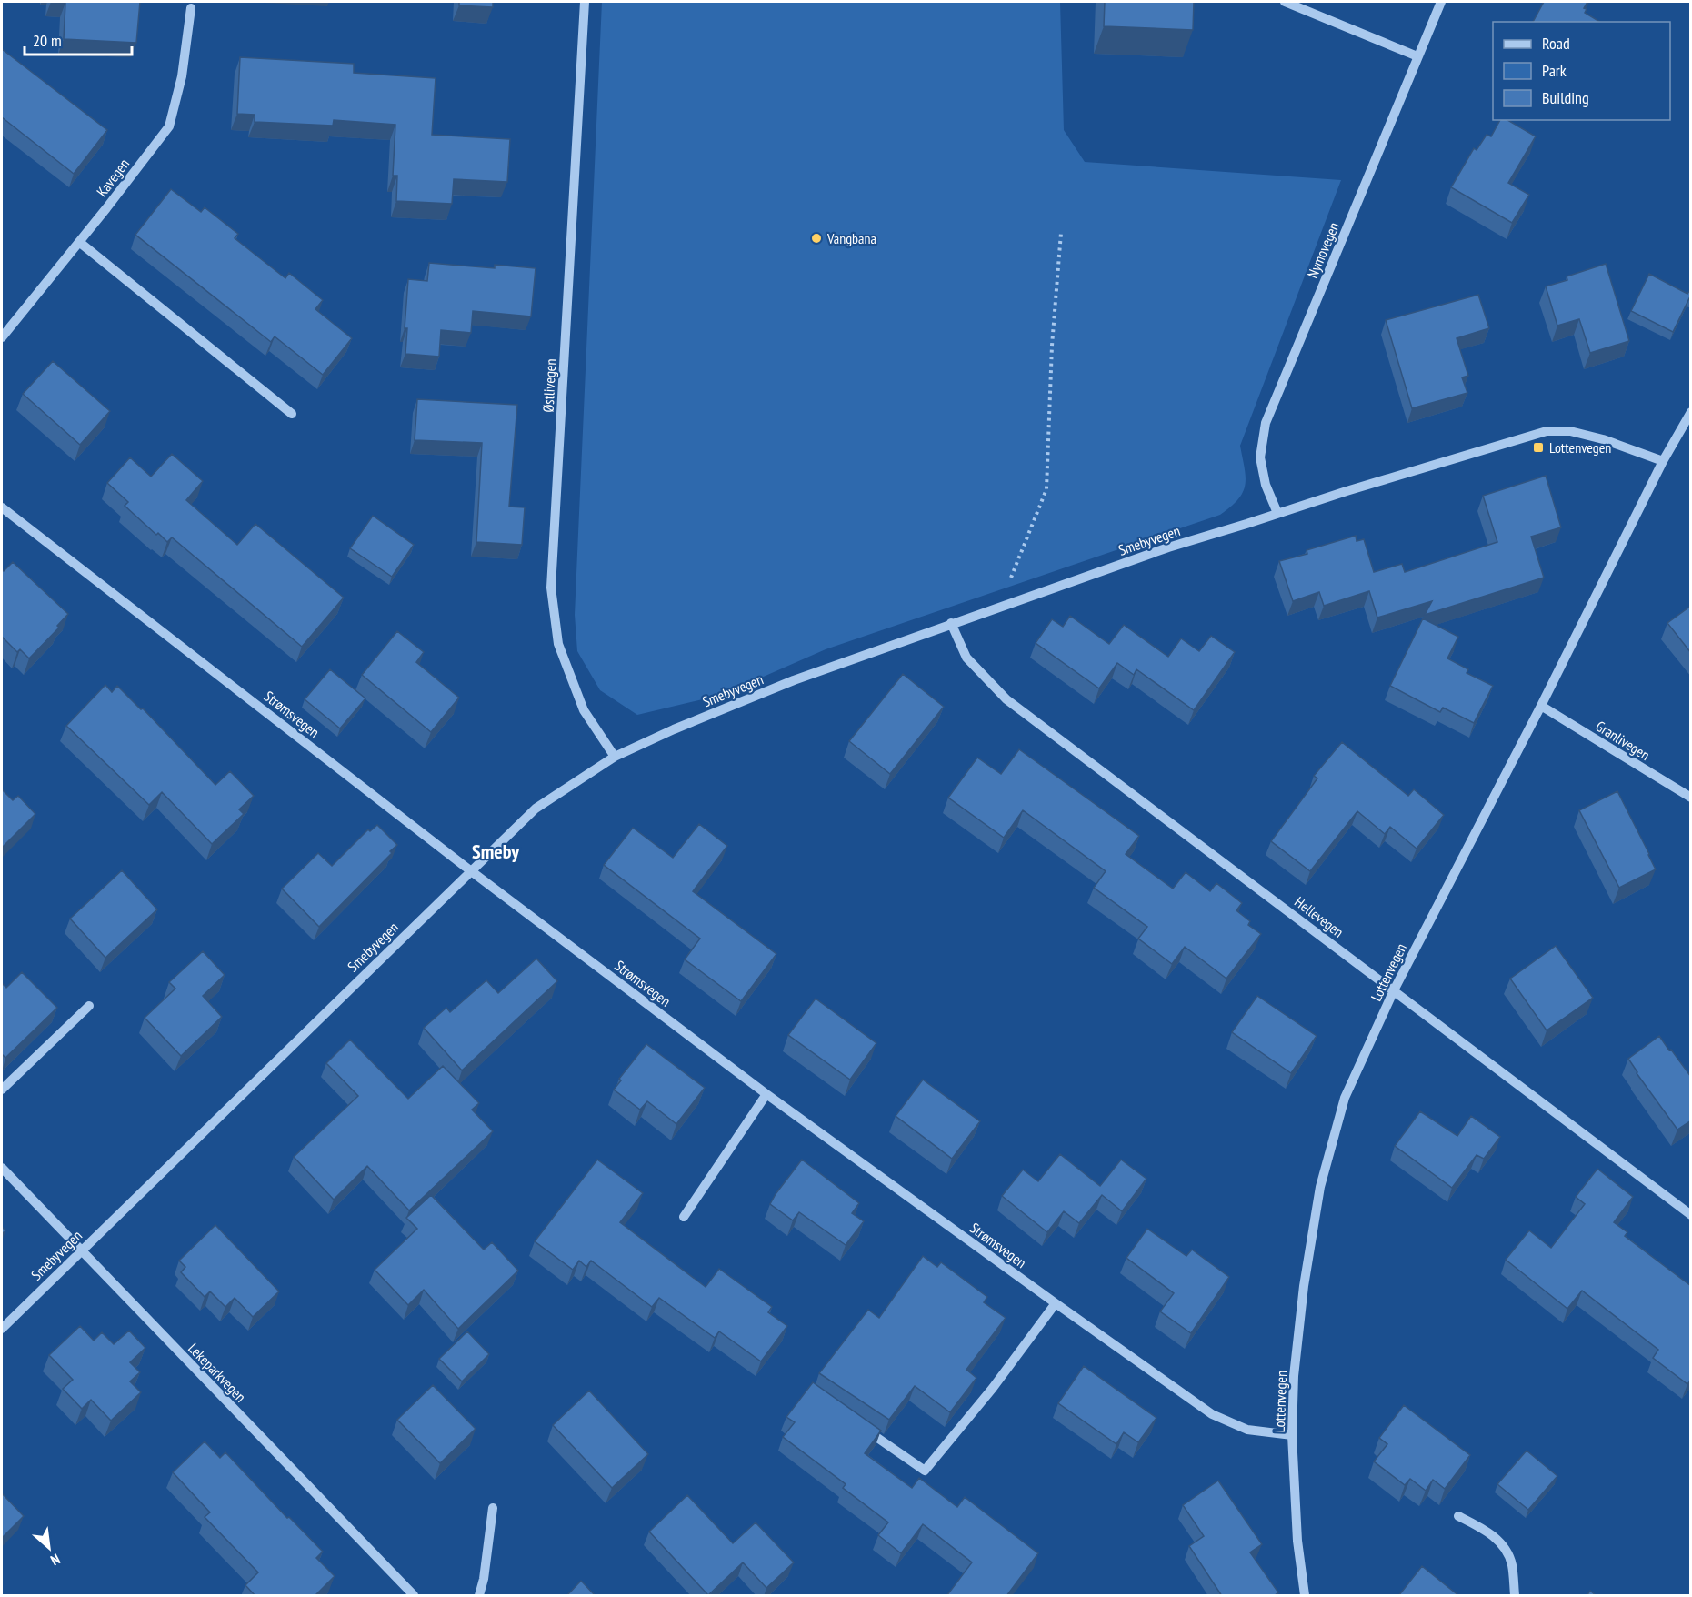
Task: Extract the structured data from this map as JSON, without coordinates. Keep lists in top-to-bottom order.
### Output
{
  "streets": {
    "street": [
      "Kavegen",
      "Nymovegen",
      "Østlivegen",
      "Smebyvegen",
      "Strømsvegen",
      "Granlivegen",
      "Hellevegen",
      "Lottenvegen",
      "Lekeparkvegen"
    ]
  },
  "crossings": [
    ["Nymovegen", "Smebyvegen"],
    ["Østlivegen", "Smebyvegen"],
    ["Smebyvegen", "Strømsvegen"],
    ["Smebyvegen", "Hellevegen"],
    ["Smebyvegen", "Lottenvegen"],
    ["Smebyvegen", "Lekeparkvegen"],
    ["Strømsvegen", "Lottenvegen"],
    ["Granlivegen", "Lottenvegen"],
    ["Hellevegen", "Lottenvegen"]
  ],
  "districts": ["Smeby"],
  "places": {
    "other": ["Vangbana"],
    "transit": ["Lottenvegen"]
  },
  "legend": ["Road", "Park", "Building"],
  "scale_bar": "20 m",
  "north": "bottom right"
}
